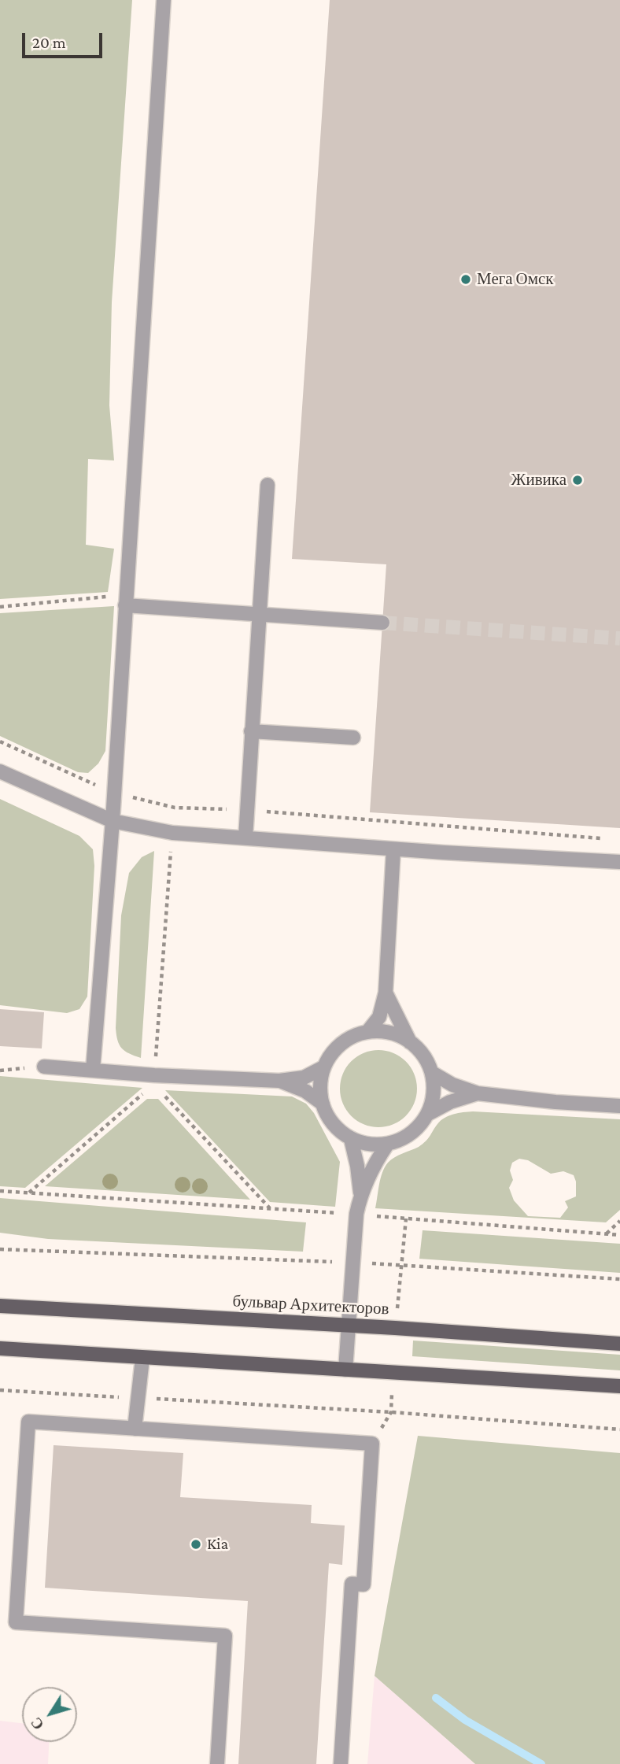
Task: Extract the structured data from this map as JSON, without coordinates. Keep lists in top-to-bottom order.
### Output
{
  "streets": {
    "main road": ["бульвар Архитекторов"]
  },
  "places": ["Мега Омск", "Живика", "Kia"],
  "scale_bar": "20 m",
  "north": "bottom left"
}
